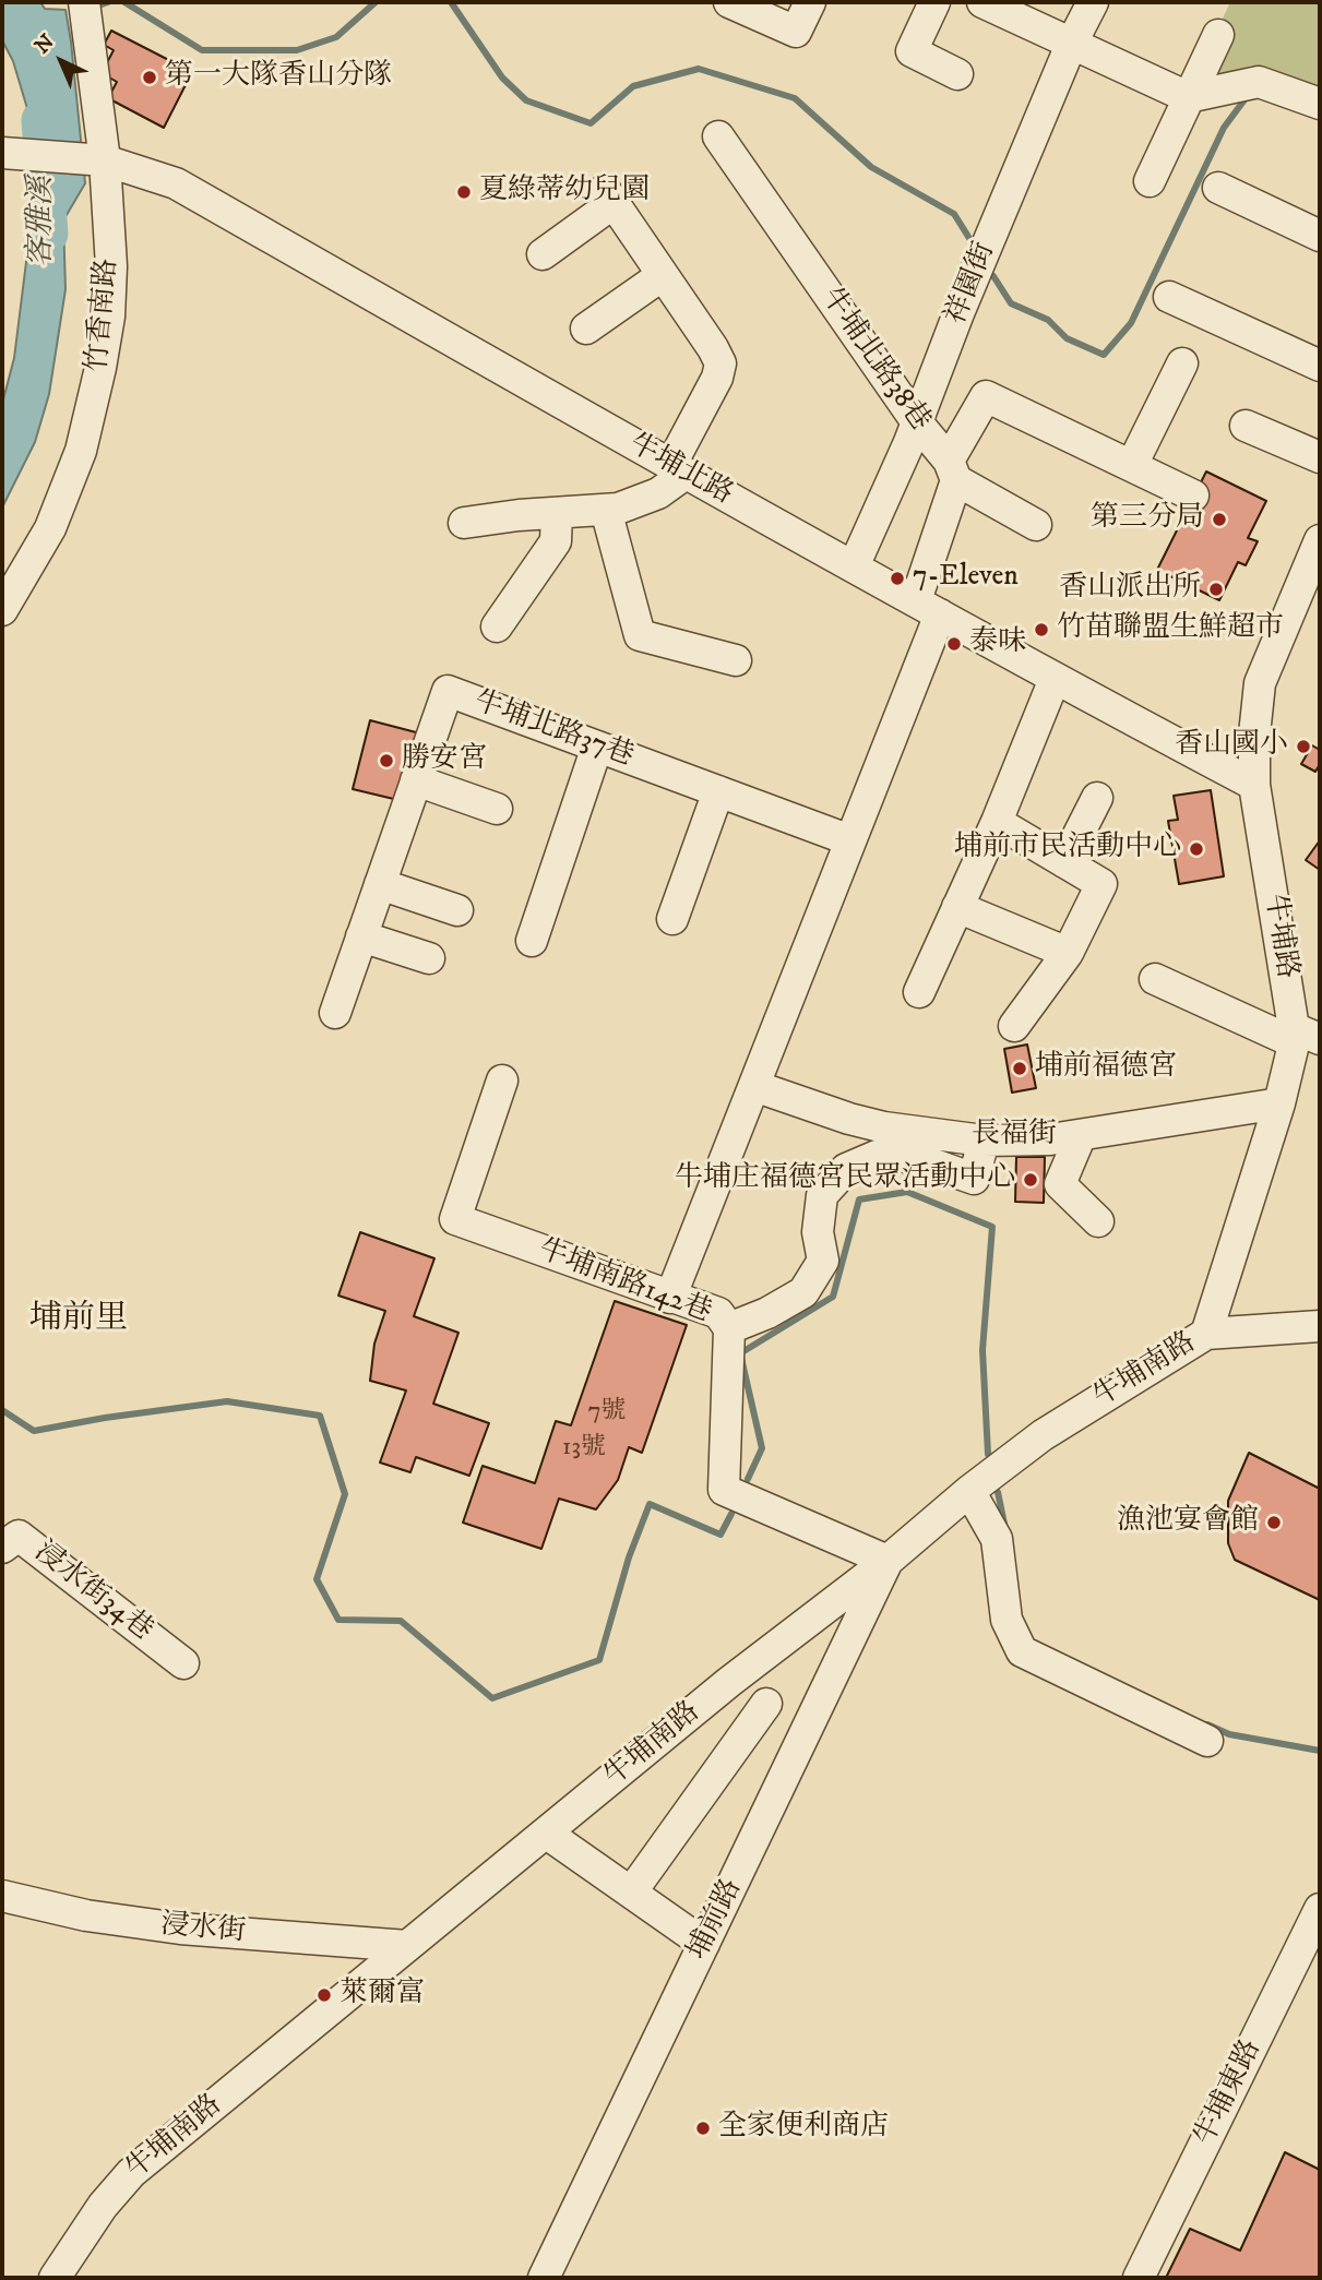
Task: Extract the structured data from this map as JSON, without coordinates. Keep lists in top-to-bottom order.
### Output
{
  "streets": {
    "street": [
      "祥園街",
      "竹香南路",
      "牛埔北路38巷",
      "牛埔北路",
      "牛埔北路37巷",
      "牛埔路",
      "長福街",
      "牛埔南路142巷",
      "牛埔南路",
      "浸水街34巷",
      "埔前路",
      "浸水街",
      "牛埔東路"
    ]
  },
  "crossings": [
    ["祥園街", "牛埔北路38巷"],
    ["祥園街", "牛埔北路"],
    ["竹香南路", "牛埔北路"],
    ["牛埔北路", "牛埔路"],
    ["牛埔路", "長福街"],
    ["牛埔路", "牛埔南路"],
    ["牛埔南路142巷", "牛埔南路"],
    ["牛埔南路142巷", "埔前路"],
    ["牛埔南路", "埔前路"],
    ["牛埔南路", "浸水街"]
  ],
  "districts": ["埔前里"],
  "water": ["客雅溪"],
  "places": [
    "第一大隊香山分隊",
    "夏綠蒂幼兒園",
    "第三分局",
    "7-Eleven",
    "香山派出所",
    "竹苗聯盟生鮮超市",
    "泰味",
    "香山國小",
    "勝安宮",
    "埔前市民活動中心",
    "埔前福德宮",
    "牛埔庄福德宮民眾活動中心",
    "漁池宴會館",
    "萊爾富",
    "全家便利商店"
  ],
  "house_numbers": ["7號", "13號"],
  "north": "top left"
}
